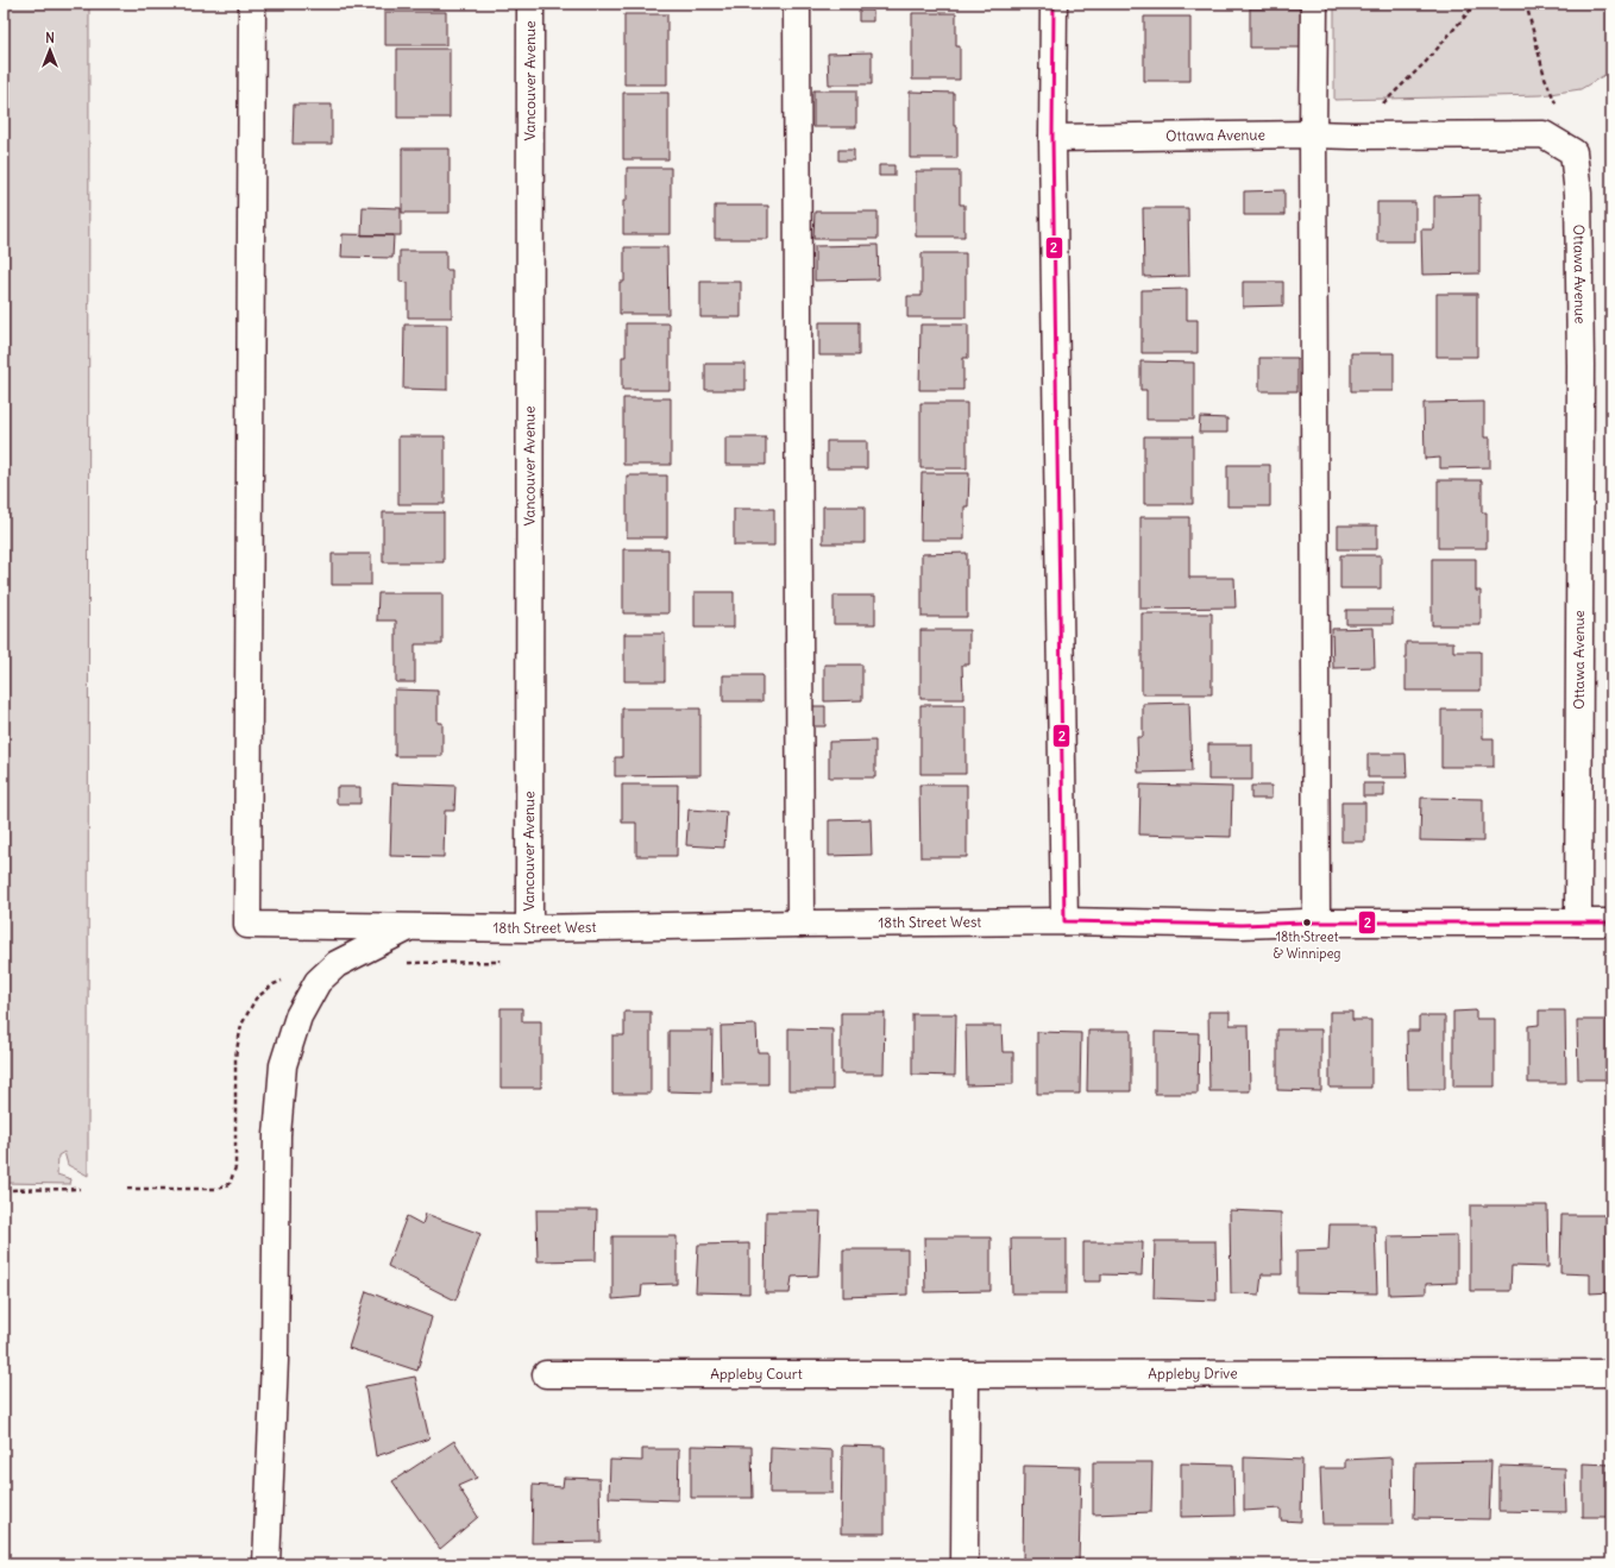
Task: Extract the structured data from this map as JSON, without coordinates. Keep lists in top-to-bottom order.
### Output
{
  "streets": {
    "street": [
      "Vancouver Avenue",
      "Ottawa Avenue",
      "18th Street West",
      "Appleby Court",
      "Appleby Drive"
    ]
  },
  "crossings": [
    ["Vancouver Avenue", "18th Street West"],
    ["Ottawa Avenue", "18th Street West"],
    ["Appleby Court", "Appleby Drive"]
  ],
  "places": ["18th Street & Winnipeg"],
  "lines": ["transit line 2"],
  "north": "top"
}
